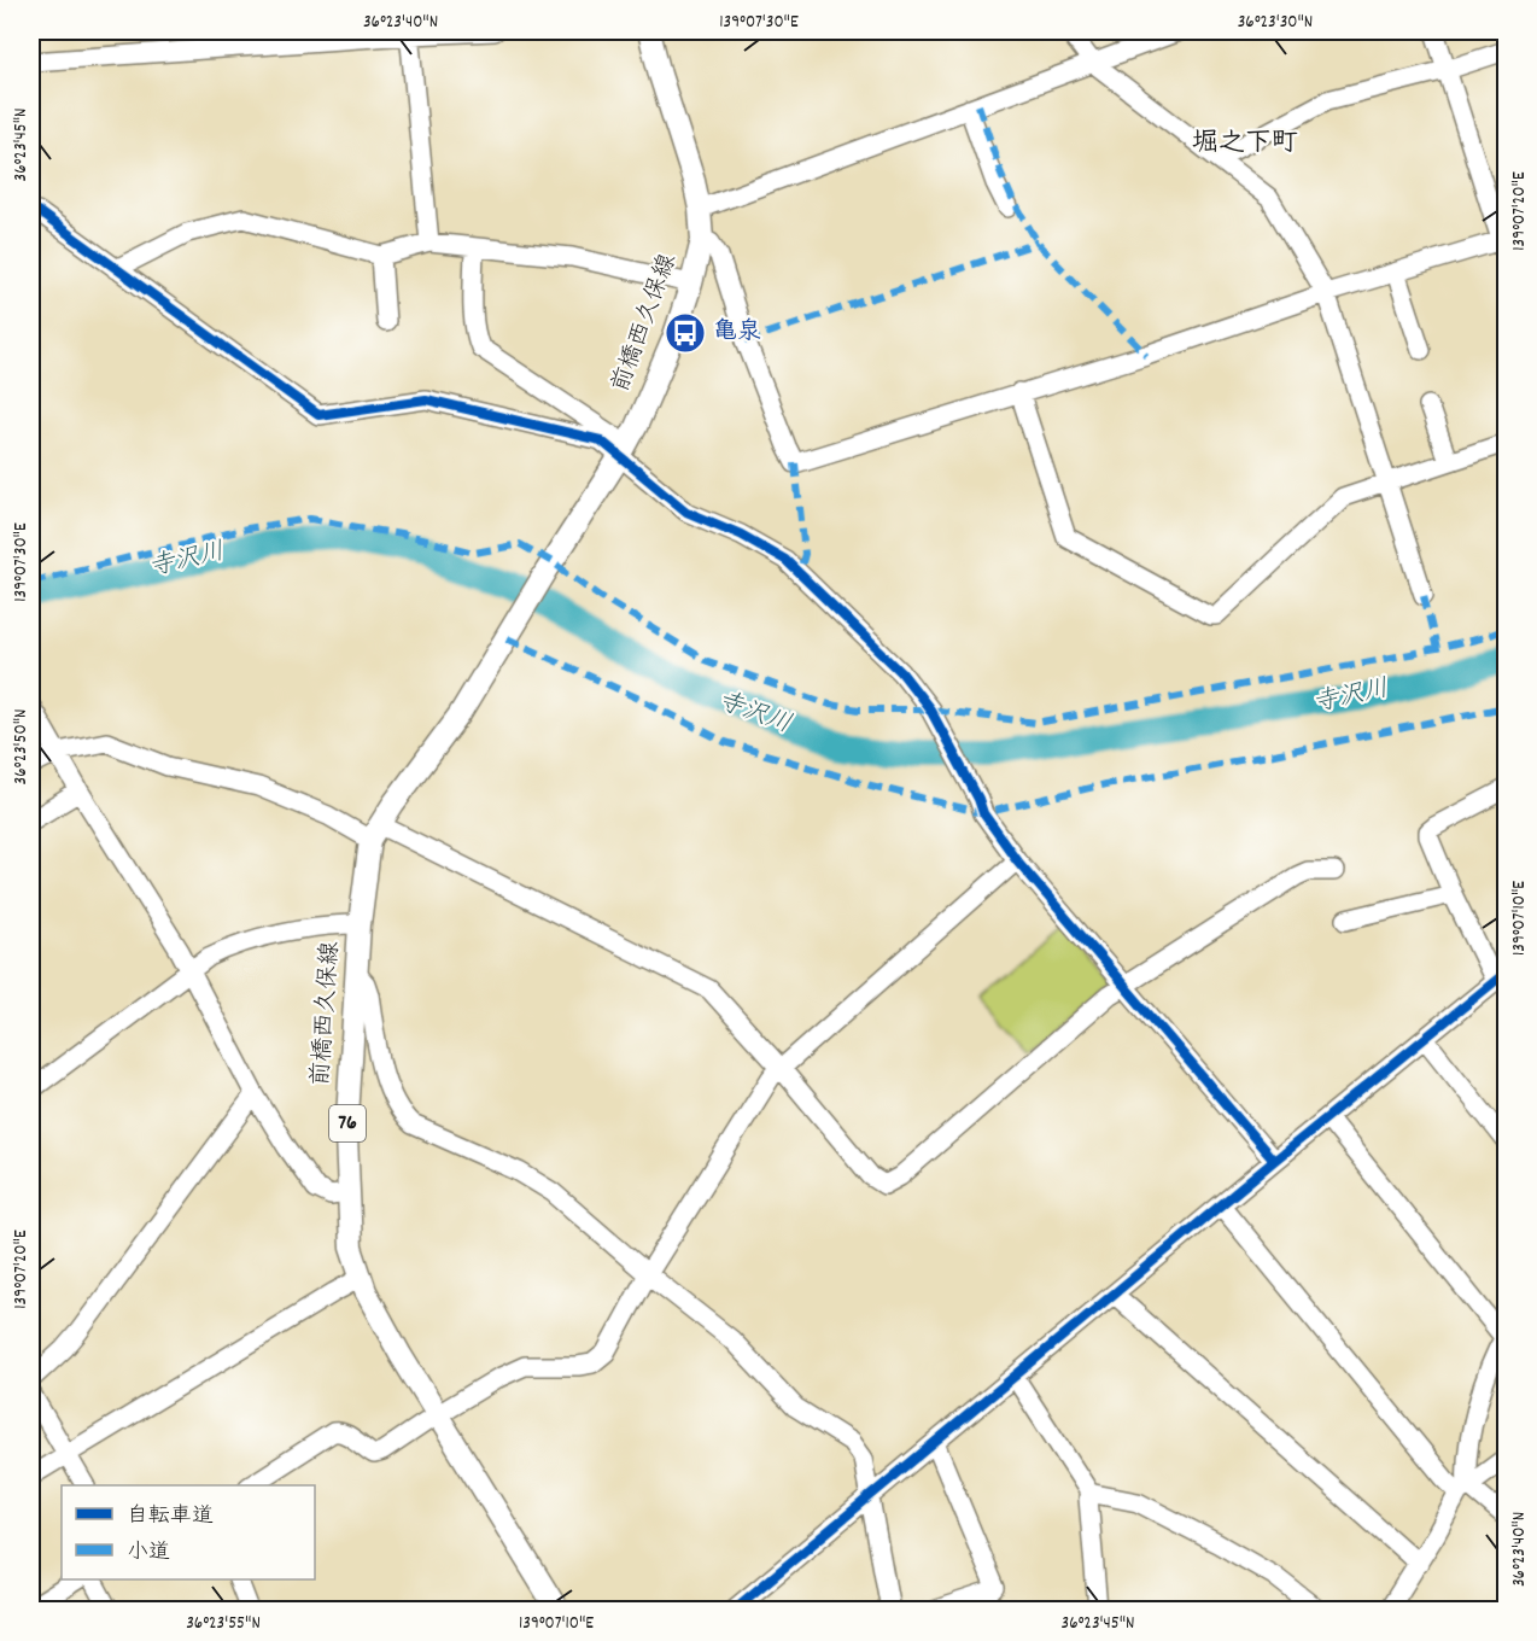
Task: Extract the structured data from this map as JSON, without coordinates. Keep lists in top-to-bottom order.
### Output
{
  "streets": {
    "main road": ["前橋西久保線", "76"]
  },
  "districts": ["堀之下町"],
  "water": ["寺沢川"],
  "places": {
    "bus stop": ["亀泉"]
  },
  "legend": ["自転車道", "小道"],
  "coordinates": [
    "36°23'40\"N",
    "139°07'30\"E",
    "36°23'30\"N",
    "36°23'45\"N",
    "139°07'20\"E",
    "36°23'50\"N",
    "139°07'10\"E",
    "36°23'55\"N"
  ]
}
